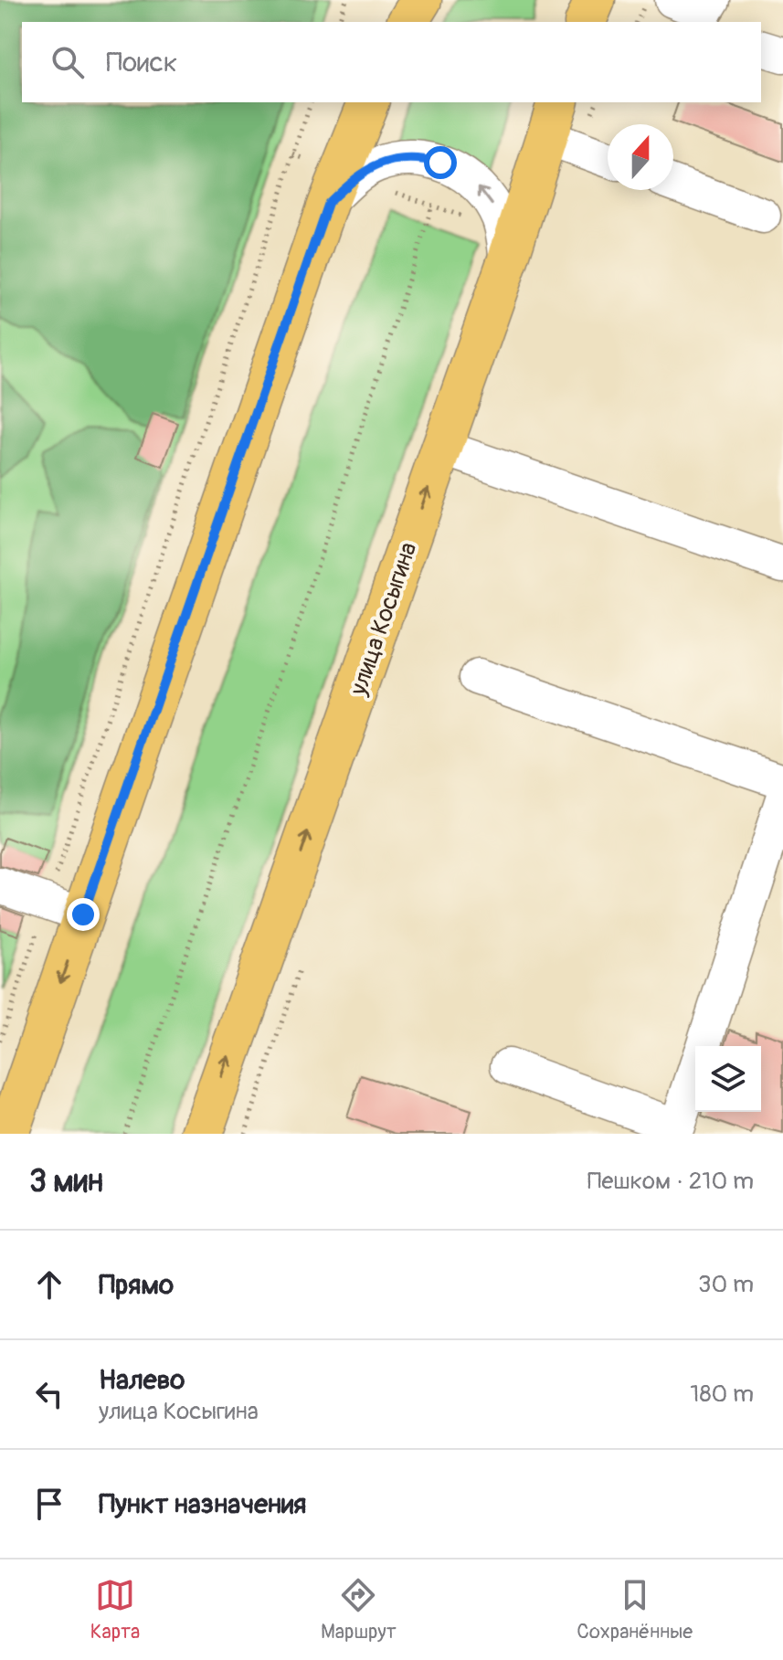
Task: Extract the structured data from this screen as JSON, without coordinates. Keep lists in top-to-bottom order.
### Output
{
  "streets": {
    "main road": ["улица Косыгина"]
  },
  "north": "top",
  "page": {
    "search": "Поиск",
    "heading": ["3 мин", "Пешком · 210 m"],
    "list": [
      ["Прямо", "30 m"],
      ["Налево", "улица Косыгина", "180 m"],
      "Пункт назначения"
    ],
    "nav": ["Карта", "Маршрут", "Сохранённые"]
  }
}
